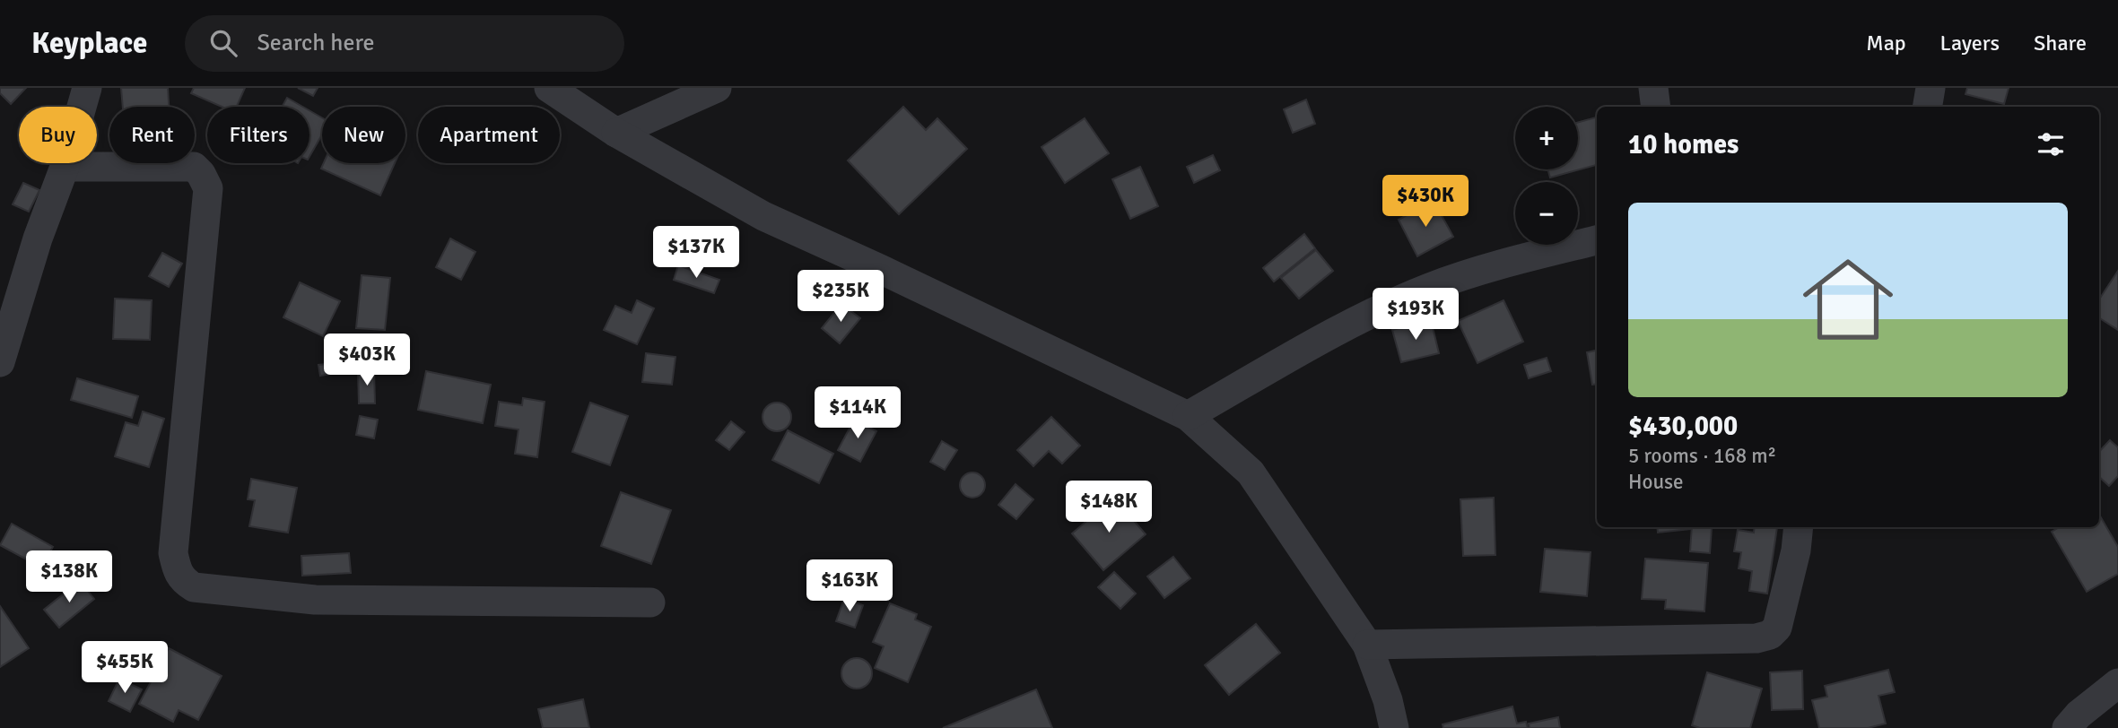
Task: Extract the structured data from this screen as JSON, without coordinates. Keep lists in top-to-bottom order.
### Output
{
  "page": {
    "header": "Keyplace",
    "search": "Search here",
    "nav": ["Map", "Layers", "Share"],
    "map_buttons": ["+", "−"],
    "chip": [
      "Buy",
      "Rent",
      "Filters",
      "New",
      "Apartment"
    ],
    "heading": "10 homes",
    "price": [
      "$430K",
      "$137K",
      "$235K",
      "$193K",
      "$403K",
      "$114K",
      "$148K",
      "$138K",
      "$163K",
      "$455K"
    ],
    "list": [
      {
        "name": "$430,000",
        "note": "5 rooms · 168 m² · House"
      }
    ]
  }
}
